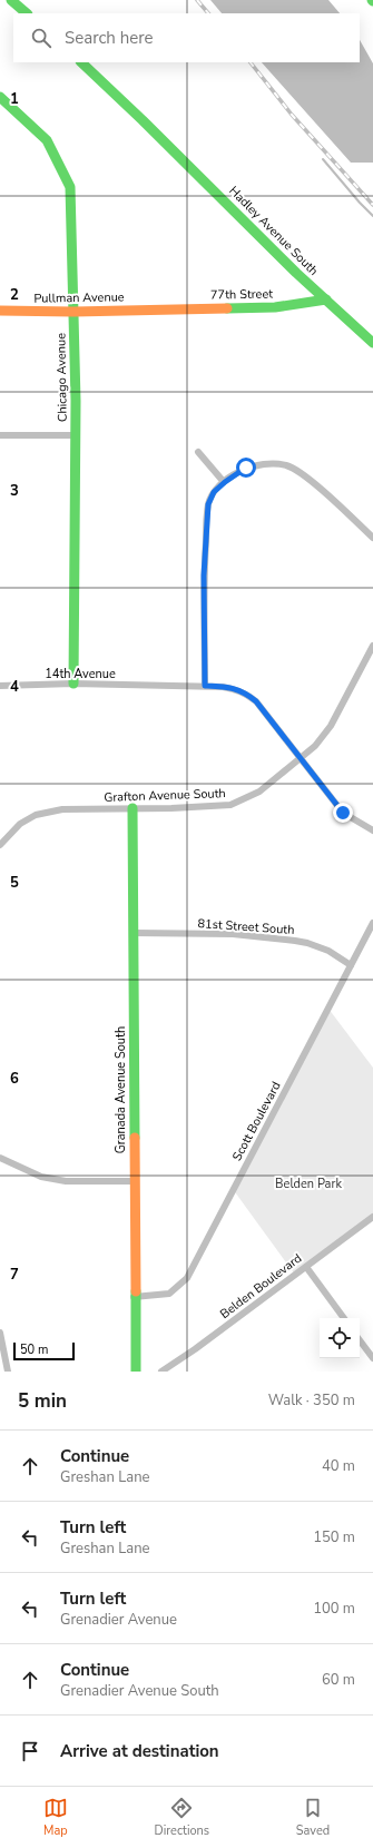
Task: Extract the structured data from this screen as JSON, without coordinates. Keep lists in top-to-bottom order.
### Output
{
  "streets": {
    "street": [
      "Hadley Avenue South",
      "77th Street",
      "Pullman Avenue",
      "Chicago Avenue",
      "14th Avenue",
      "Grafton Avenue South",
      "81st Street South",
      "Granada Avenue South",
      "Scott Boulevard",
      "Belden Boulevard"
    ]
  },
  "crossings": [
    ["Hadley Avenue South", "77th Street"],
    ["77th Street", "Pullman Avenue"],
    ["Pullman Avenue", "Chicago Avenue"],
    ["Chicago Avenue", "14th Avenue"],
    ["14th Avenue", "Grafton Avenue South"],
    ["Grafton Avenue South", "Granada Avenue South"],
    ["81st Street South", "Granada Avenue South"],
    ["81st Street South", "Scott Boulevard"],
    ["Granada Avenue South", "Scott Boulevard"]
  ],
  "parks": ["Belden Park"],
  "scale_bar": "50 m",
  "page": {
    "search": "Search here",
    "scale": "50 m",
    "heading": ["5 min", "Walk · 350 m"],
    "list": [
      ["Continue", "Greshan Lane", "40 m"],
      ["Turn left", "Greshan Lane", "150 m"],
      ["Turn left", "Grenadier Avenue", "100 m"],
      ["Continue", "Grenadier Avenue South", "60 m"],
      "Arrive at destination"
    ],
    "nav": ["Map", "Directions", "Saved"]
  },
  "grid": {
    "rows": [
      "1",
      "2",
      "3",
      "4",
      "5",
      "6",
      "7"
    ]
  }
}
